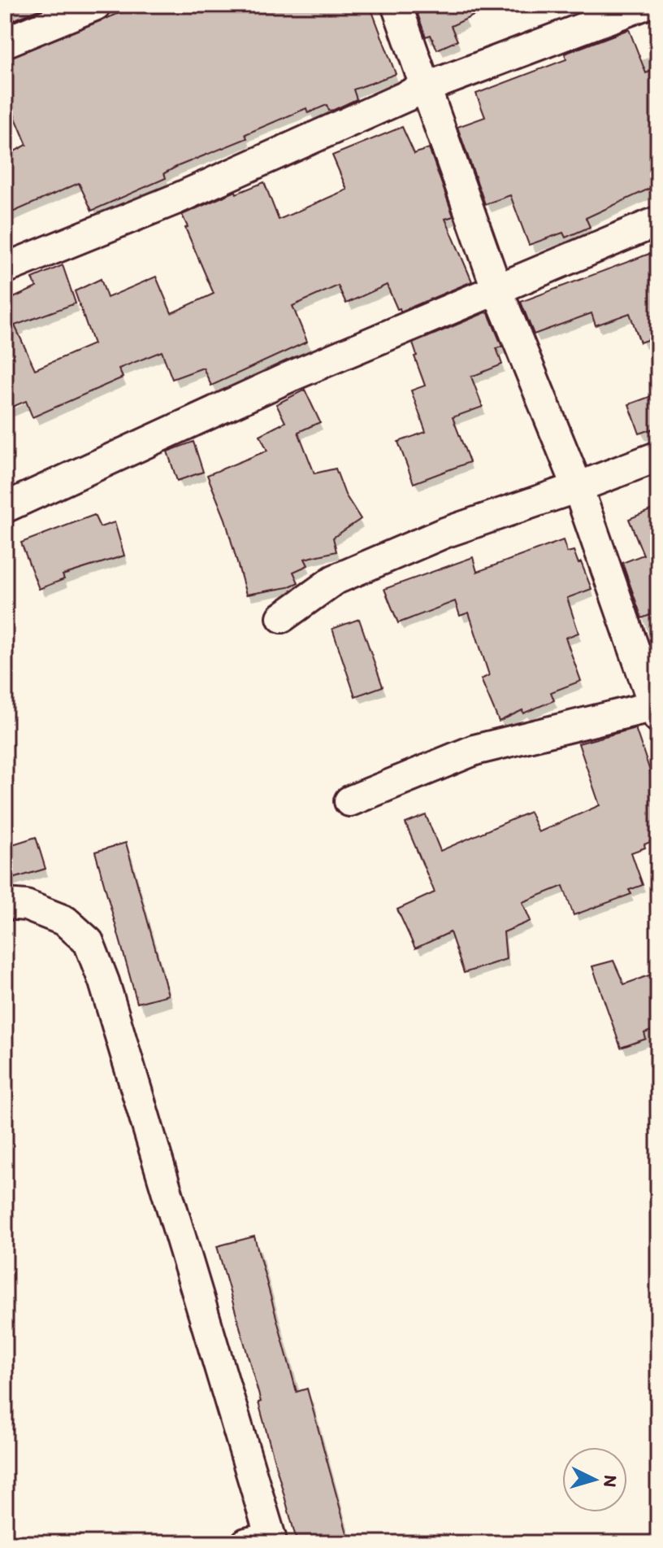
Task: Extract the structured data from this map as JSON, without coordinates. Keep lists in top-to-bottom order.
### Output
{
  "north": "right"
}
